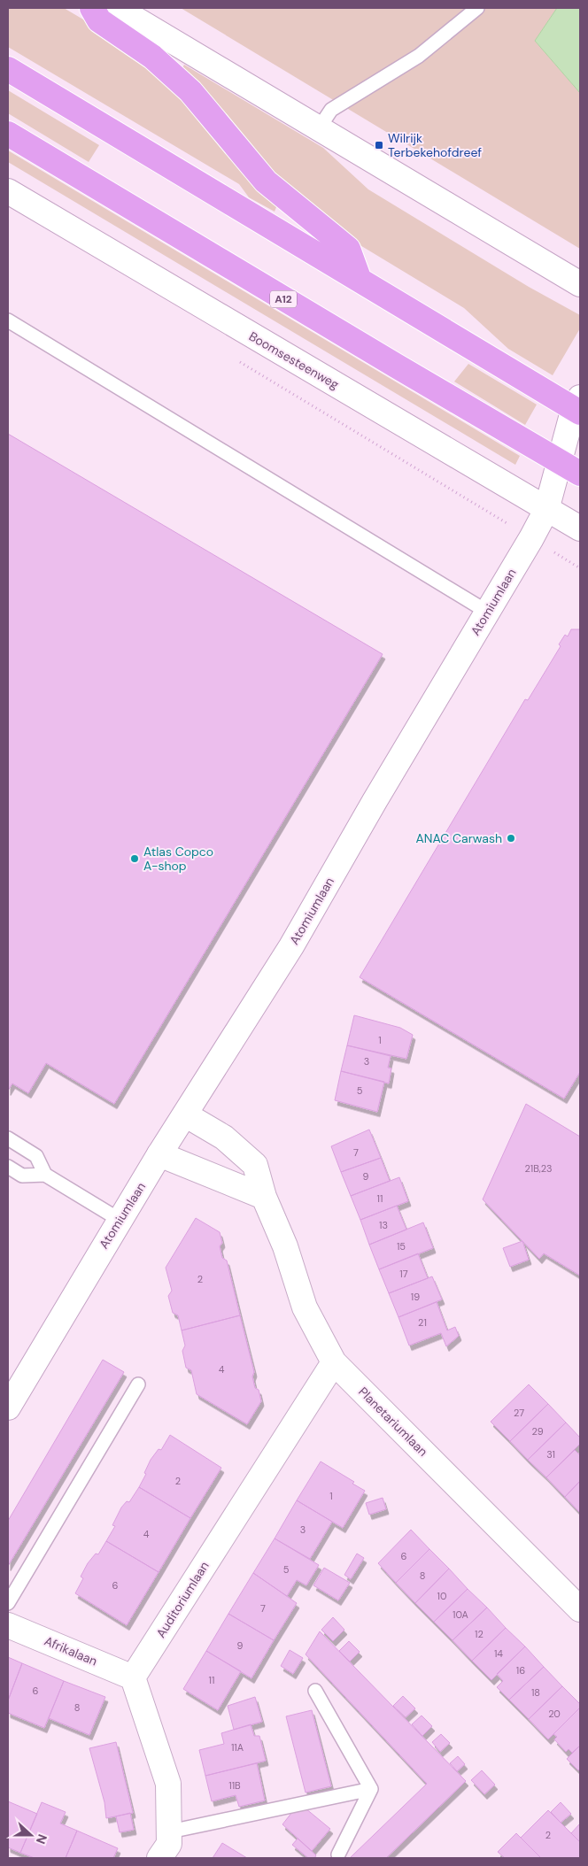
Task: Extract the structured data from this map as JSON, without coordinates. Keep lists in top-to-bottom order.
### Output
{
  "streets": {
    "highway": ["A12"],
    "street": [
      "Boomsesteenweg",
      "Atomiumlaan",
      "Planetariumlaan",
      "Auditoriumlaan",
      "Afrikalaan"
    ]
  },
  "crossings": [
    ["A12", "Atomiumlaan"],
    ["Boomsesteenweg", "Atomiumlaan"],
    ["Atomiumlaan", "Planetariumlaan"],
    ["Planetariumlaan", "Auditoriumlaan"],
    ["Auditoriumlaan", "Afrikalaan"]
  ],
  "places": {
    "transit": ["Wilrijk Terbekehofdreef"],
    "other": ["ANAC Carwash", "Atlas Copco A-shop"]
  },
  "house_numbers": [
    "1",
    "3",
    "5",
    "7",
    "21B,23",
    "9",
    "11",
    "13",
    "15",
    "17",
    "2",
    "19",
    "21",
    "4",
    "27",
    "29",
    "31",
    "2",
    "1",
    "3",
    "4",
    "6",
    "5",
    "8",
    "6",
    "10",
    "7",
    "10A",
    "12",
    "9",
    "14",
    "16",
    "11",
    "6",
    "18",
    "8",
    "20",
    "11A",
    "11B",
    "2"
  ],
  "north": "right"
}
